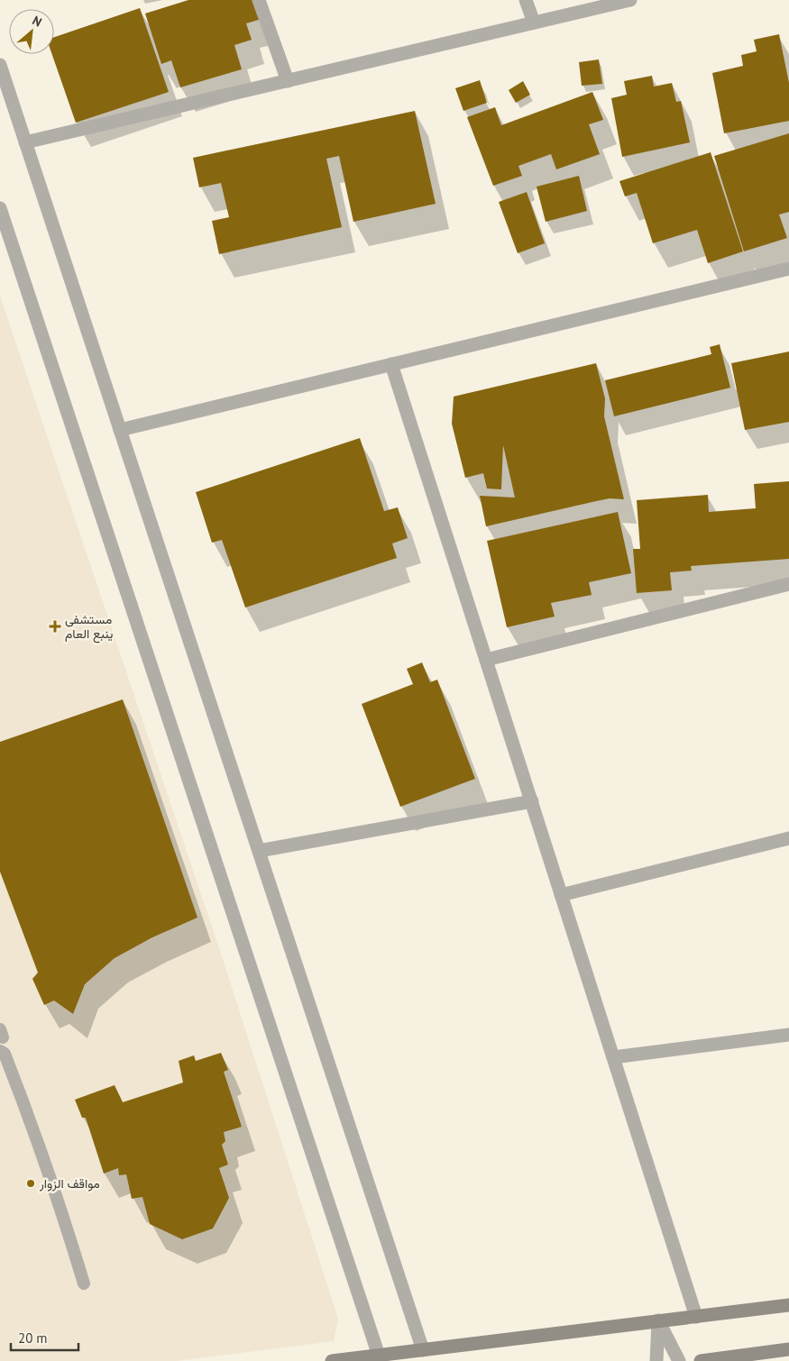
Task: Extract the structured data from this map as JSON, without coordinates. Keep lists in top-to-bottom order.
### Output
{
  "places": {
    "health": ["مستشفى ينبع العام"],
    "other": ["مواقف الزوار"]
  },
  "scale_bar": "20 m",
  "north": "top right"
}
